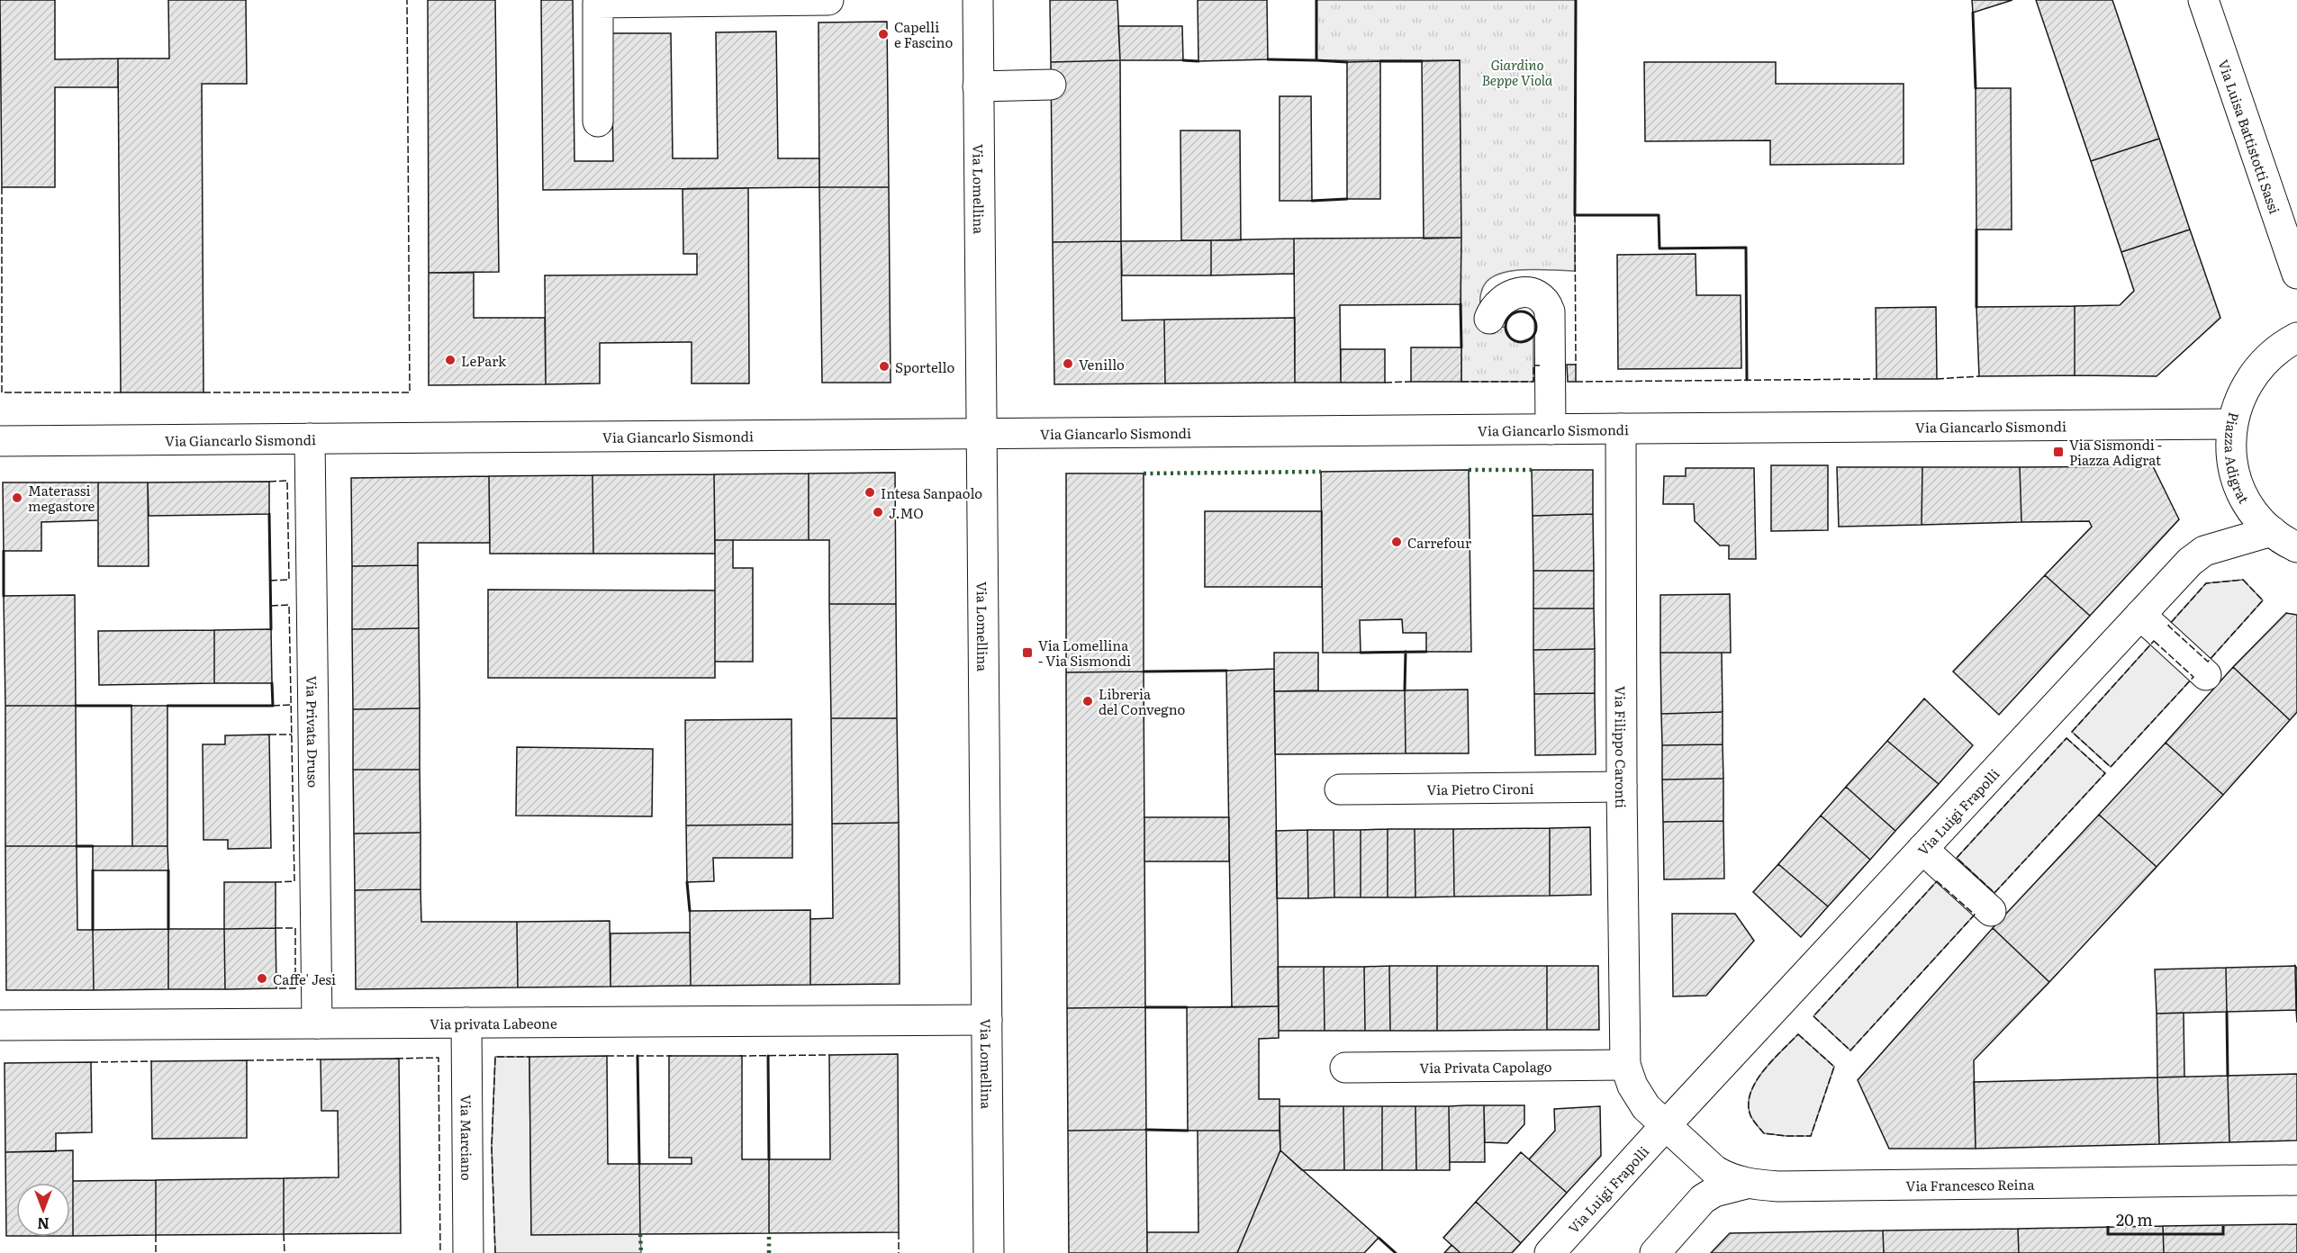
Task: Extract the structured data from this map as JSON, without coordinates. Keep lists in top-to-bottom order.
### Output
{
  "streets": {
    "street": [
      "Via Luisa Battistotti Sassi",
      "Via Lomellina",
      "Via Giancarlo Sismondi",
      "Piazza Adigrat",
      "Via Privata Druso",
      "Via Filippo Caronti",
      "Via Pietro Cironi",
      "Via Luigi Frapolli",
      "Via privata Labeone",
      "Via Privata Capolago",
      "Via Marciano",
      "Via Francesco Reina"
    ]
  },
  "crossings": [
    ["Via Lomellina", "Via Giancarlo Sismondi"],
    ["Via Lomellina", "Via privata Labeone"],
    ["Via Giancarlo Sismondi", "Piazza Adigrat"],
    ["Via Giancarlo Sismondi", "Via Privata Druso"],
    ["Via Giancarlo Sismondi", "Via Filippo Caronti"],
    ["Piazza Adigrat", "Via Luigi Frapolli"],
    ["Via Privata Druso", "Via privata Labeone"],
    ["Via Filippo Caronti", "Via Pietro Cironi"],
    ["Via Filippo Caronti", "Via Privata Capolago"],
    ["Via Luigi Frapolli", "Via Francesco Reina"],
    ["Via privata Labeone", "Via Marciano"]
  ],
  "parks": ["Giardino Beppe Viola"],
  "places": {
    "other": [
      "Capelli e Fascino",
      "LePark",
      "Venillo",
      "Sportello",
      "Intesa Sanpaolo",
      "Materassi megastore",
      "J.MO",
      "Carrefour",
      "Libreria del Convegno",
      "Caffe' Jesi"
    ],
    "transit": ["Via Sismondi - Piazza Adigrat", "Via Lomellina - Via Sismondi"]
  },
  "scale_bar": "20 m",
  "north": "bottom"
}
